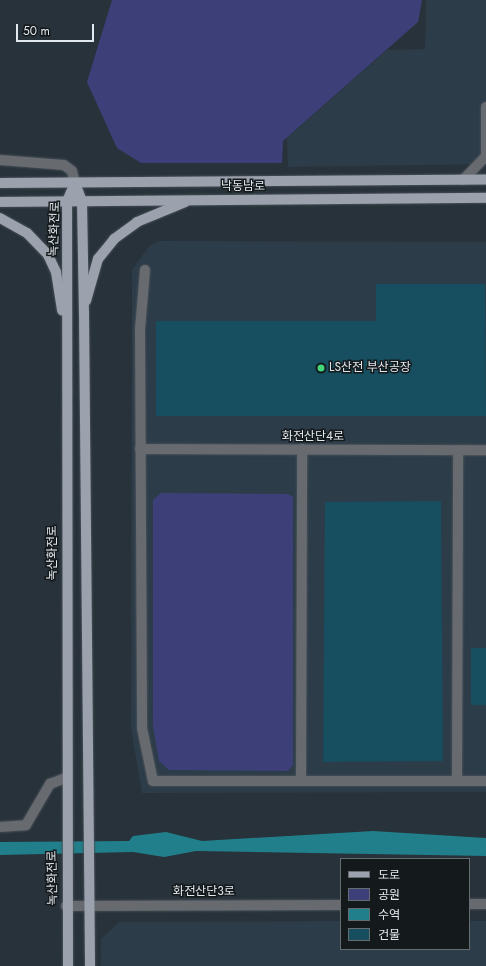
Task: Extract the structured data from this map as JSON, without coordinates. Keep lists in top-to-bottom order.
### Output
{
  "streets": {
    "main road": ["낙동남로", "녹산화전로"],
    "street": ["화전산단4로", "화전산단3로"]
  },
  "crossings": [
    ["낙동남로", "녹산화전로"],
    ["녹산화전로", "화전산단3로"]
  ],
  "places": ["LS산전 부산공장"],
  "legend": [
    "도로",
    "공원",
    "수역",
    "건물"
  ],
  "scale_bar": "50 m"
}
